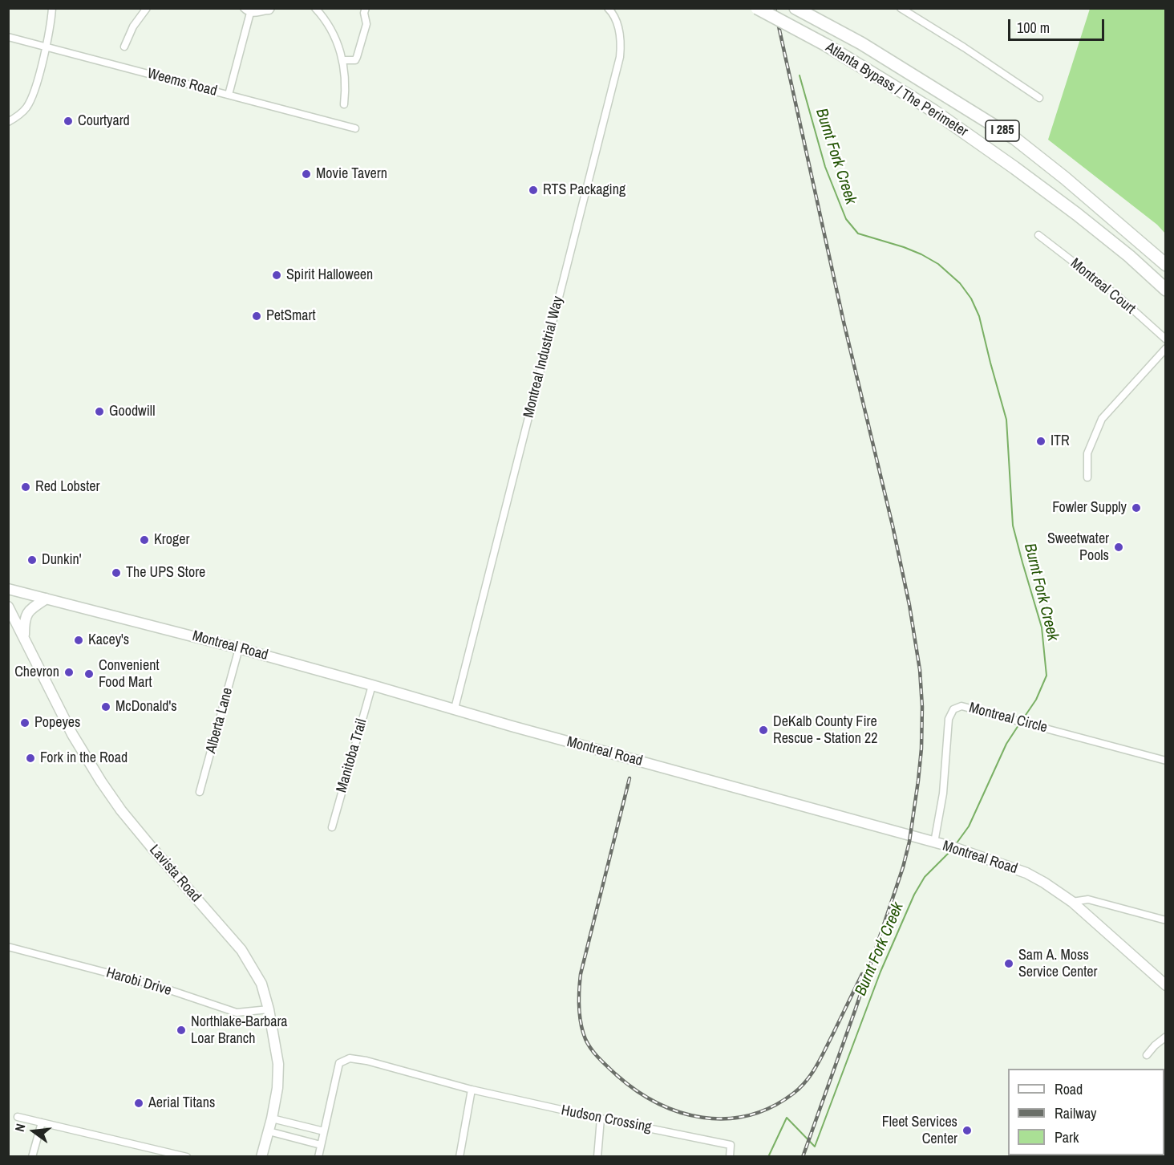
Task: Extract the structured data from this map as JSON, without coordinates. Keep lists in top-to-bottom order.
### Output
{
  "streets": {
    "highway": ["Atlanta Bypass / The Perimeter", "I 285"],
    "street": [
      "Weems Road",
      "Montreal Court",
      "Montreal Industrial Way",
      "Montreal Road",
      "Montreal Circle",
      "Alberta Lane",
      "Manitoba Trail",
      "Lavista Road",
      "Harobi Drive",
      "Hudson Crossing"
    ]
  },
  "crossings": [
    ["Montreal Industrial Way", "Montreal Road"],
    ["Montreal Road", "Montreal Circle"],
    ["Montreal Road", "Alberta Lane"],
    ["Montreal Road", "Manitoba Trail"],
    ["Lavista Road", "Harobi Drive"]
  ],
  "water": ["Burnt Fork Creek"],
  "places": [
    "Courtyard",
    "Movie Tavern",
    "RTS Packaging",
    "Spirit Halloween",
    "PetSmart",
    "Goodwill",
    "ITR",
    "Red Lobster",
    "Fowler Supply",
    "Kroger",
    "Sweetwater Pools",
    "Dunkin'",
    "The UPS Store",
    "Kacey's",
    "Chevron",
    "Convenient Food Mart",
    "McDonald's",
    "Popeyes",
    "DeKalb County Fire Rescue - Station 22",
    "Fork in the Road",
    "Sam A. Moss Service Center",
    "Northlake-Barbara Loar Branch",
    "Aerial Titans",
    "Fleet Services Center"
  ],
  "legend": ["Road", "Railway", "Park"],
  "scale_bar": "100 m",
  "north": "left"
}
